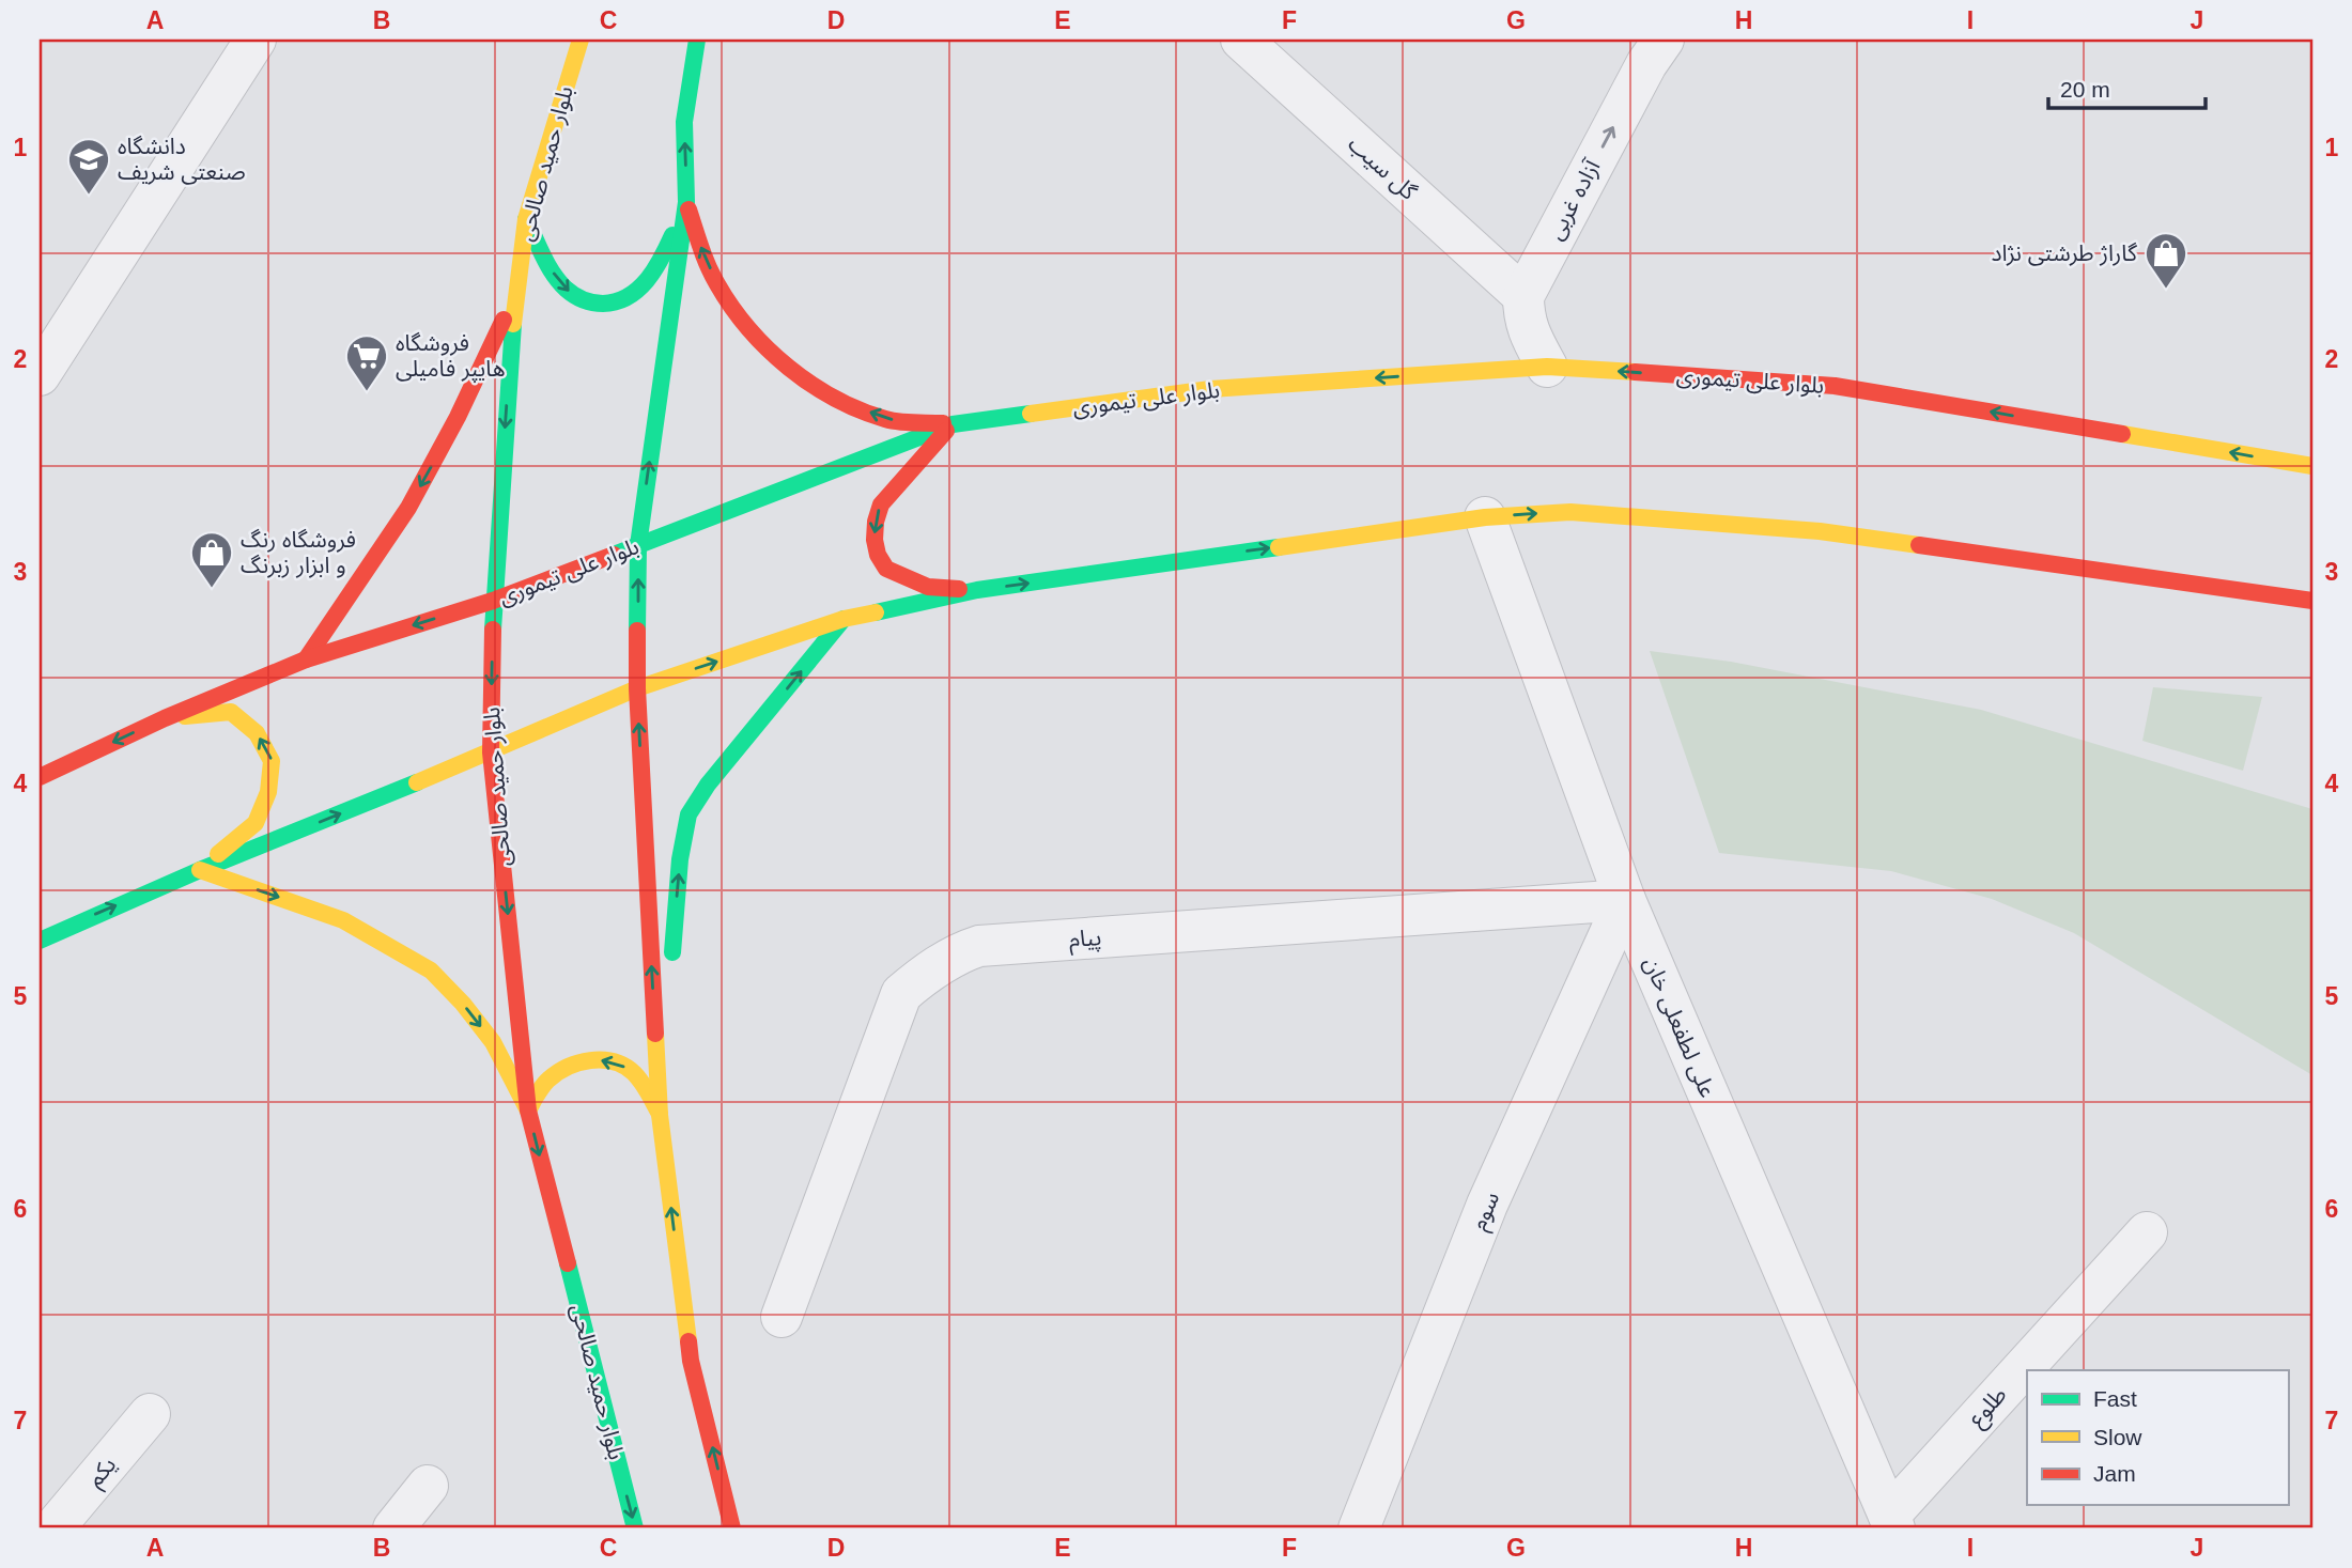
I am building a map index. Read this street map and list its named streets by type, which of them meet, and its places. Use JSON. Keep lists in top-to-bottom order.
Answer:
{
  "streets": {
    "main road": ["بلوار حمید صالحی", "بلوار علی تیموری"],
    "street": [
      "گل سیب",
      "آزاده غربی",
      "پیام",
      "علی لطفعلی خان",
      "سوم",
      "طلوع",
      "یکم"
    ]
  },
  "crossings": [
    ["بلوار حمید صالحی", "بلوار علی تیموری"],
    ["گل سیب", "آزاده غربی"],
    ["پیام", "علی لطفعلی خان"],
    ["پیام", "سوم"],
    ["علی لطفعلی خان", "سوم"],
    ["علی لطفعلی خان", "طلوع"]
  ],
  "one_way": ["آزاده غربی"],
  "places": {
    "school or university": ["دانشگاه صنعتی شریف"],
    "shop": ["گاراژ طرشتی نژاد", "فروشگاه رنگ و ابزار زبرنگ"],
    "supermarket": ["فروشگاه هایپر فامیلی"]
  },
  "legend": ["Fast", "Slow", "Jam"],
  "scale_bar": "20 m",
  "grid": {
    "columns": [
      "A",
      "B",
      "C",
      "D",
      "E",
      "F",
      "G",
      "H",
      "I",
      "J"
    ],
    "rows": [
      "1",
      "2",
      "3",
      "4",
      "5",
      "6",
      "7"
    ]
  }
}
